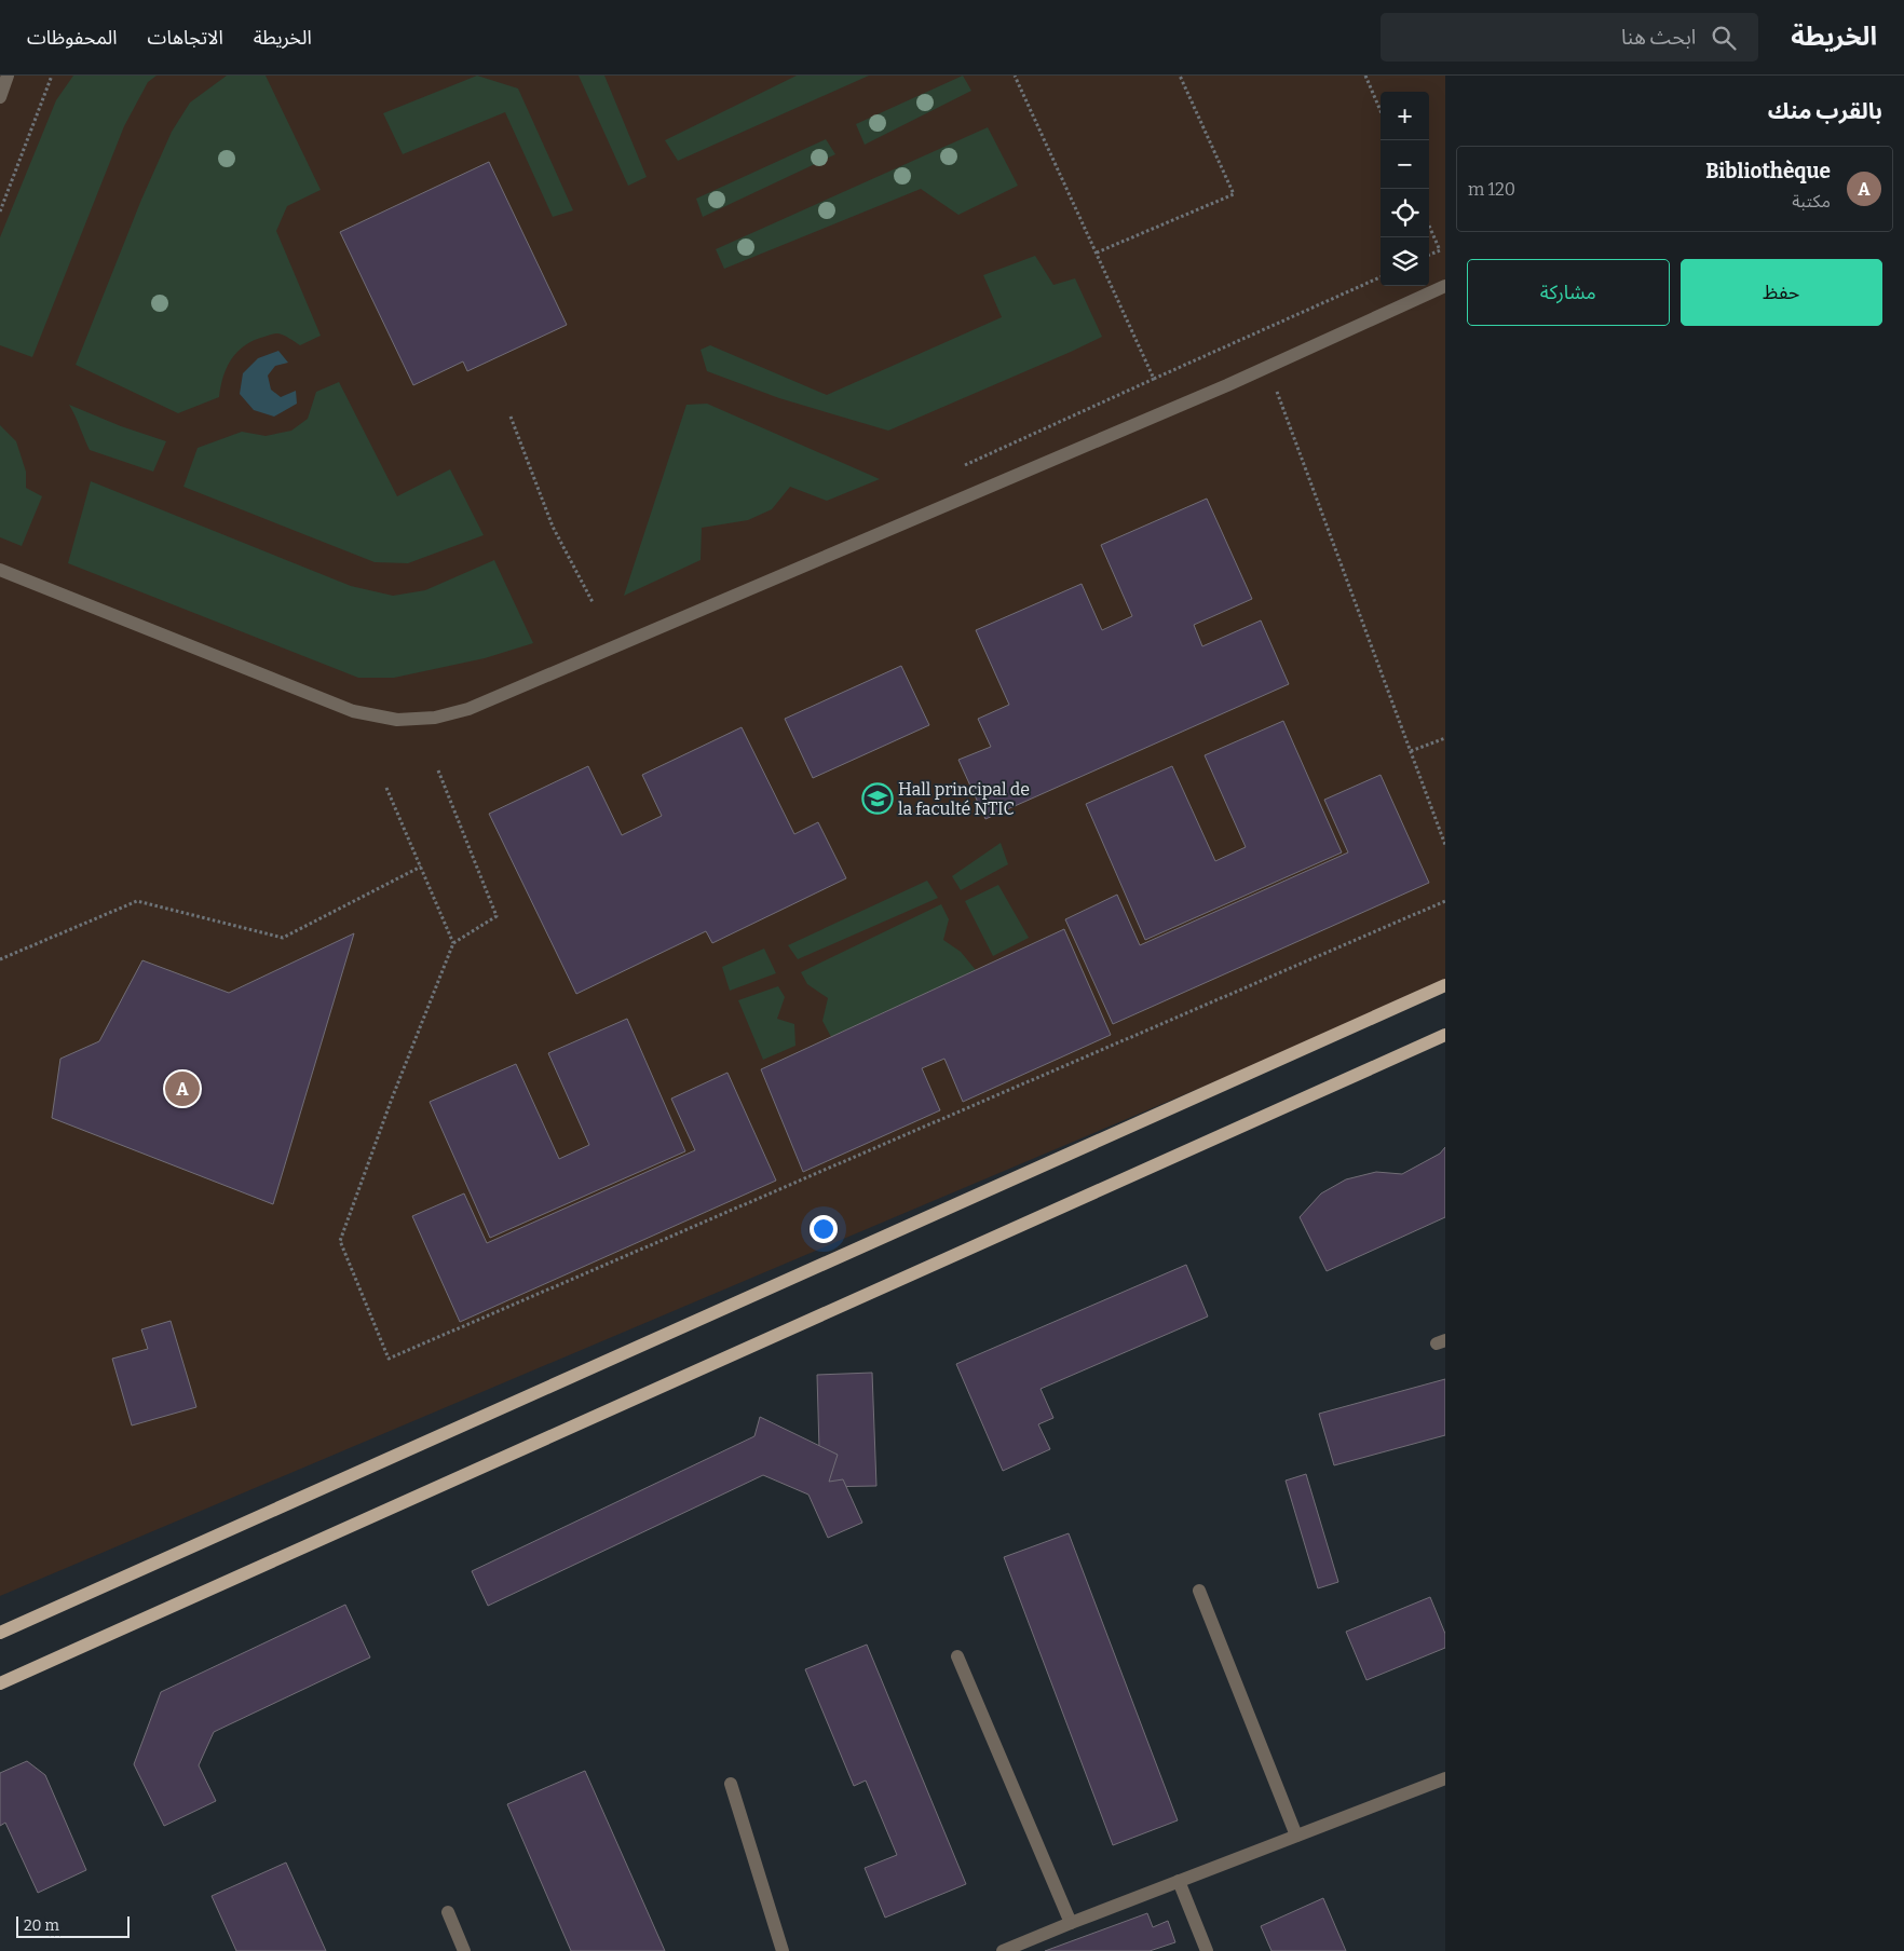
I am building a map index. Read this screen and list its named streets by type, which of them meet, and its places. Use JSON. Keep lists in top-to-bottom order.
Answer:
{
  "places": {
    "school or university": ["Hall principal de la faculté NTIC"]
  },
  "scale_bar": "20 m",
  "page": {
    "header": "الخريطة",
    "search": "ابحث هنا",
    "nav": ["الخريطة", "الاتجاهات", "المحفوظات"],
    "heading": "بالقرب منك",
    "map_buttons": ["+", "−"],
    "list": [
      {
        "mark": "A",
        "name": "Bibliothèque",
        "note": "مكتبة",
        "value": "120 m"
      }
    ],
    "buttons": ["حفظ", "مشاركة"],
    "pins": "A",
    "scale": "20 m"
  }
}
